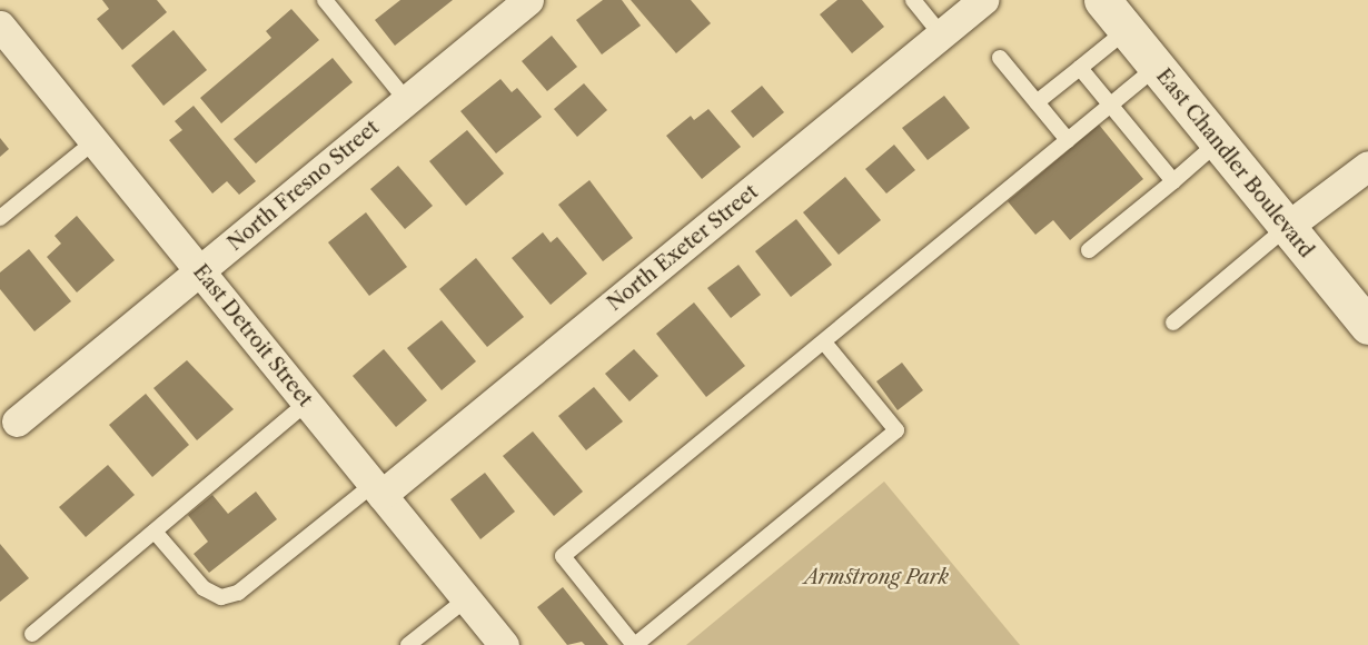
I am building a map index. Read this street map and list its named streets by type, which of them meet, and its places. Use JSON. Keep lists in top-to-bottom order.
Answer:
{
  "streets": {
    "main road": ["East Chandler Boulevard"],
    "street": ["North Fresno Street", "North Exeter Street", "East Detroit Street"]
  },
  "crossings": [
    ["North Fresno Street", "East Detroit Street"],
    ["North Exeter Street", "East Detroit Street"]
  ],
  "parks": ["Armstrong Park"]
}
